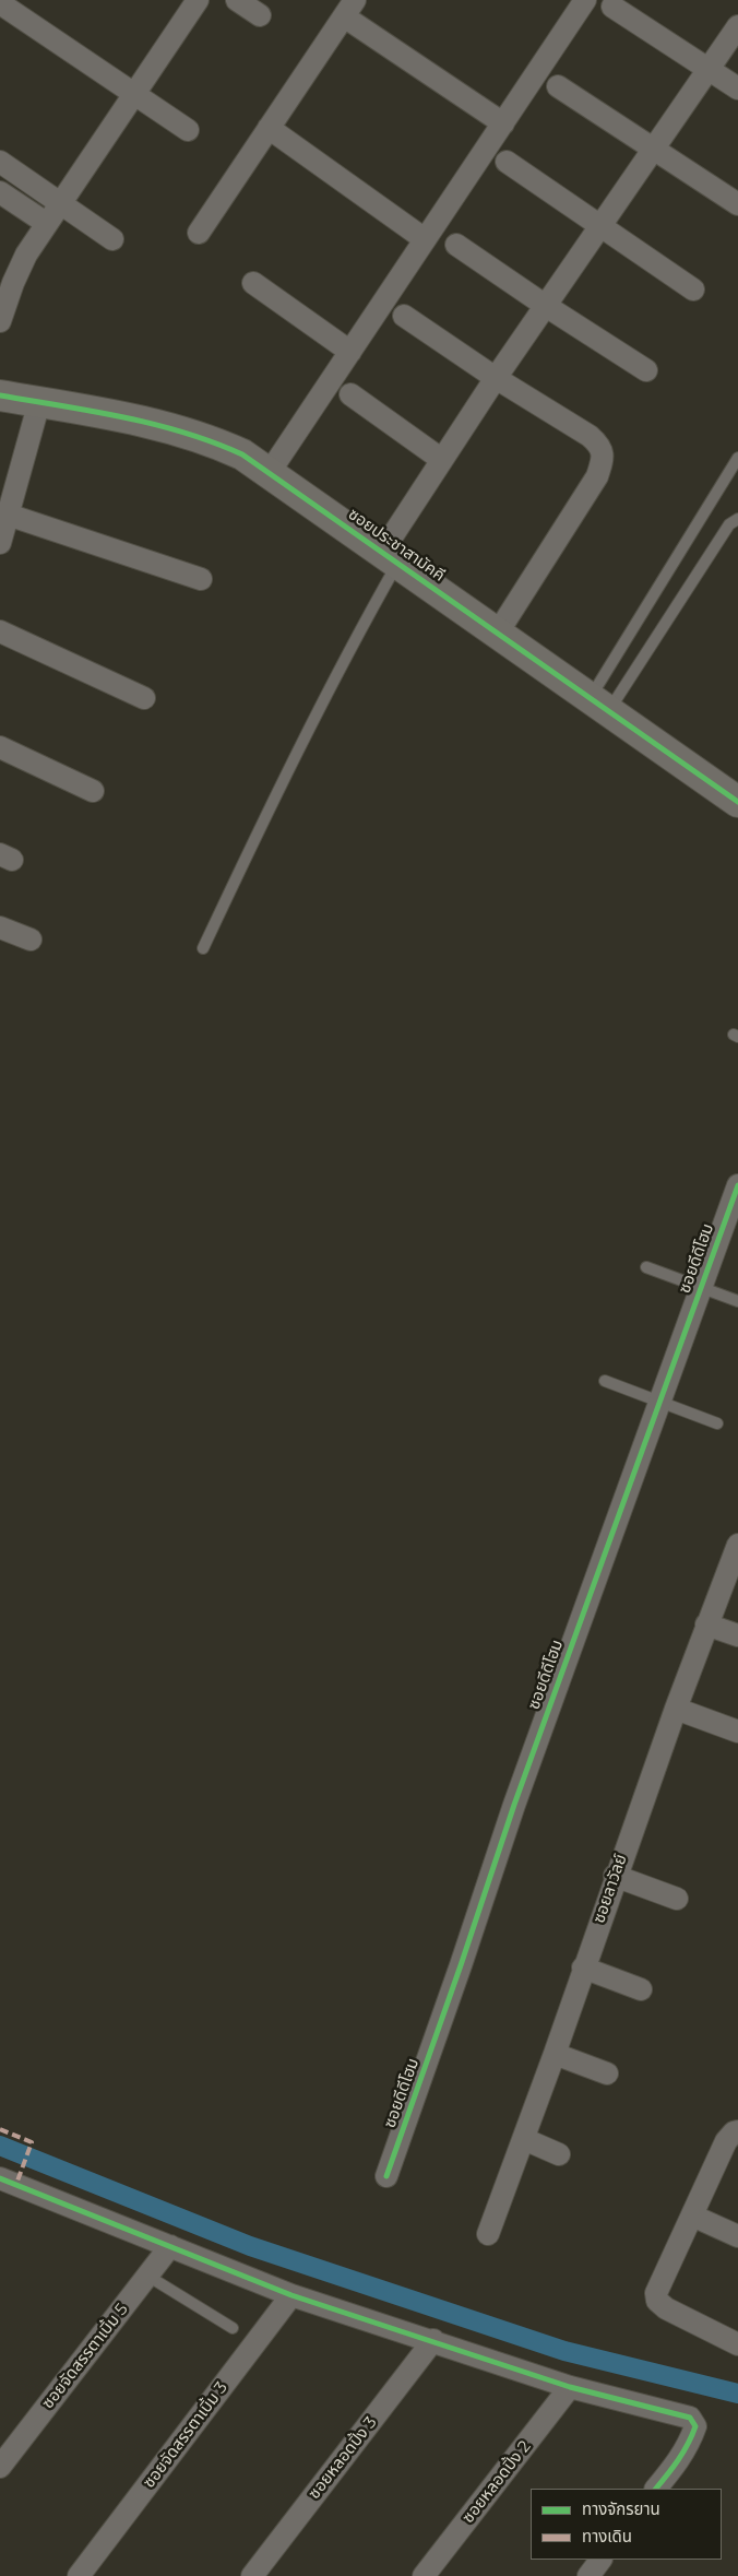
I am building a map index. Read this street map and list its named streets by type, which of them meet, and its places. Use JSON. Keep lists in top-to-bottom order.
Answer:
{
  "streets": {
    "street": [
      "ซอยประชาสามัคคี",
      "ซอยดีดีโฮม",
      "ซอยลาวัลย์",
      "ซอยจัดสรรตาเบิ้ม 5",
      "ซอยจัดสรรตาเบิ้ม 3",
      "ซอยหลอดปิ้ง 3",
      "ซอยหลอดปิ้ง 2"
    ]
  },
  "legend": ["ทางจักรยาน", "ทางเดิน"]
}
